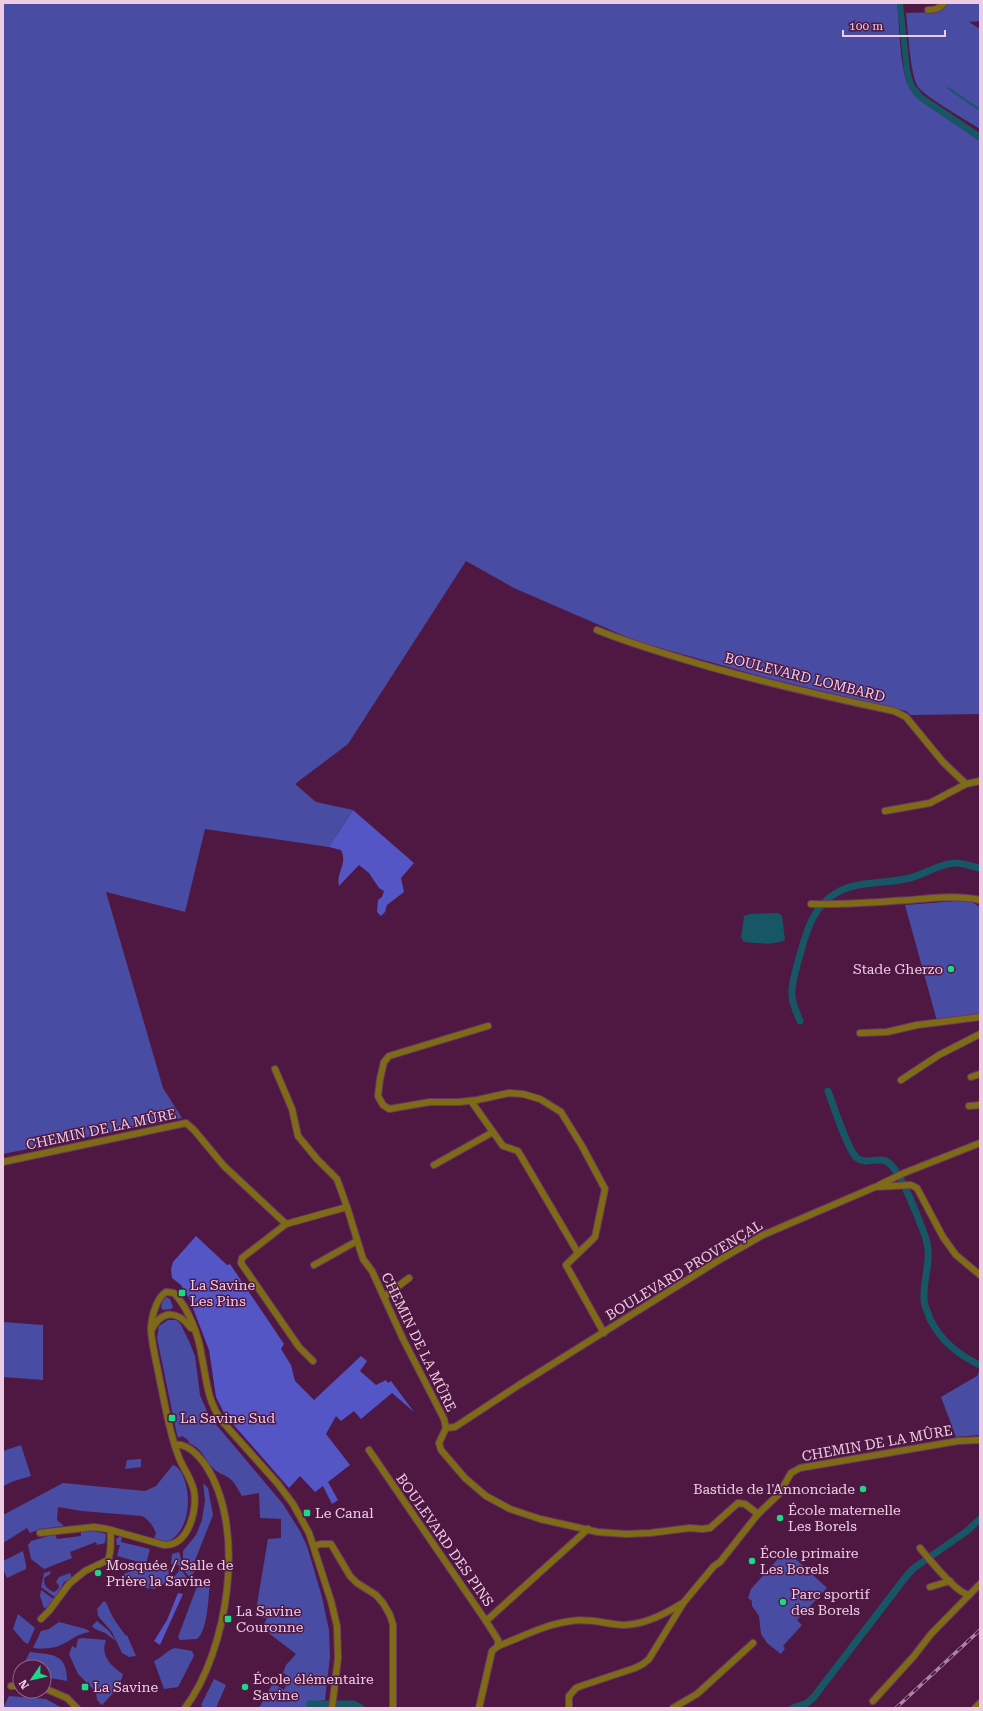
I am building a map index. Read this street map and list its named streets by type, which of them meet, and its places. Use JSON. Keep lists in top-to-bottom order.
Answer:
{
  "streets": {
    "street": [
      "BOULEVARD LOMBARD",
      "CHEMIN DE LA MÛRE",
      "BOULEVARD PROVENÇAL",
      "BOULEVARD DES PINS"
    ]
  },
  "crossings": [
    ["CHEMIN DE LA MÛRE", "BOULEVARD PROVENÇAL"]
  ],
  "places": {
    "other": [
      "Stade Gherzo",
      "Bastide de l'Annonciade",
      "École maternelle Les Borels",
      "École primaire Les Borels",
      "Mosquée / Salle de Prière la Savine",
      "Parc sportif des Borels",
      "École élémentaire Savine"
    ],
    "transit": [
      "La Savine Les Pins",
      "La Savine Sud",
      "Le Canal",
      "La Savine Couronne",
      "La Savine"
    ]
  },
  "scale_bar": "100 m",
  "north": "bottom left"
}
